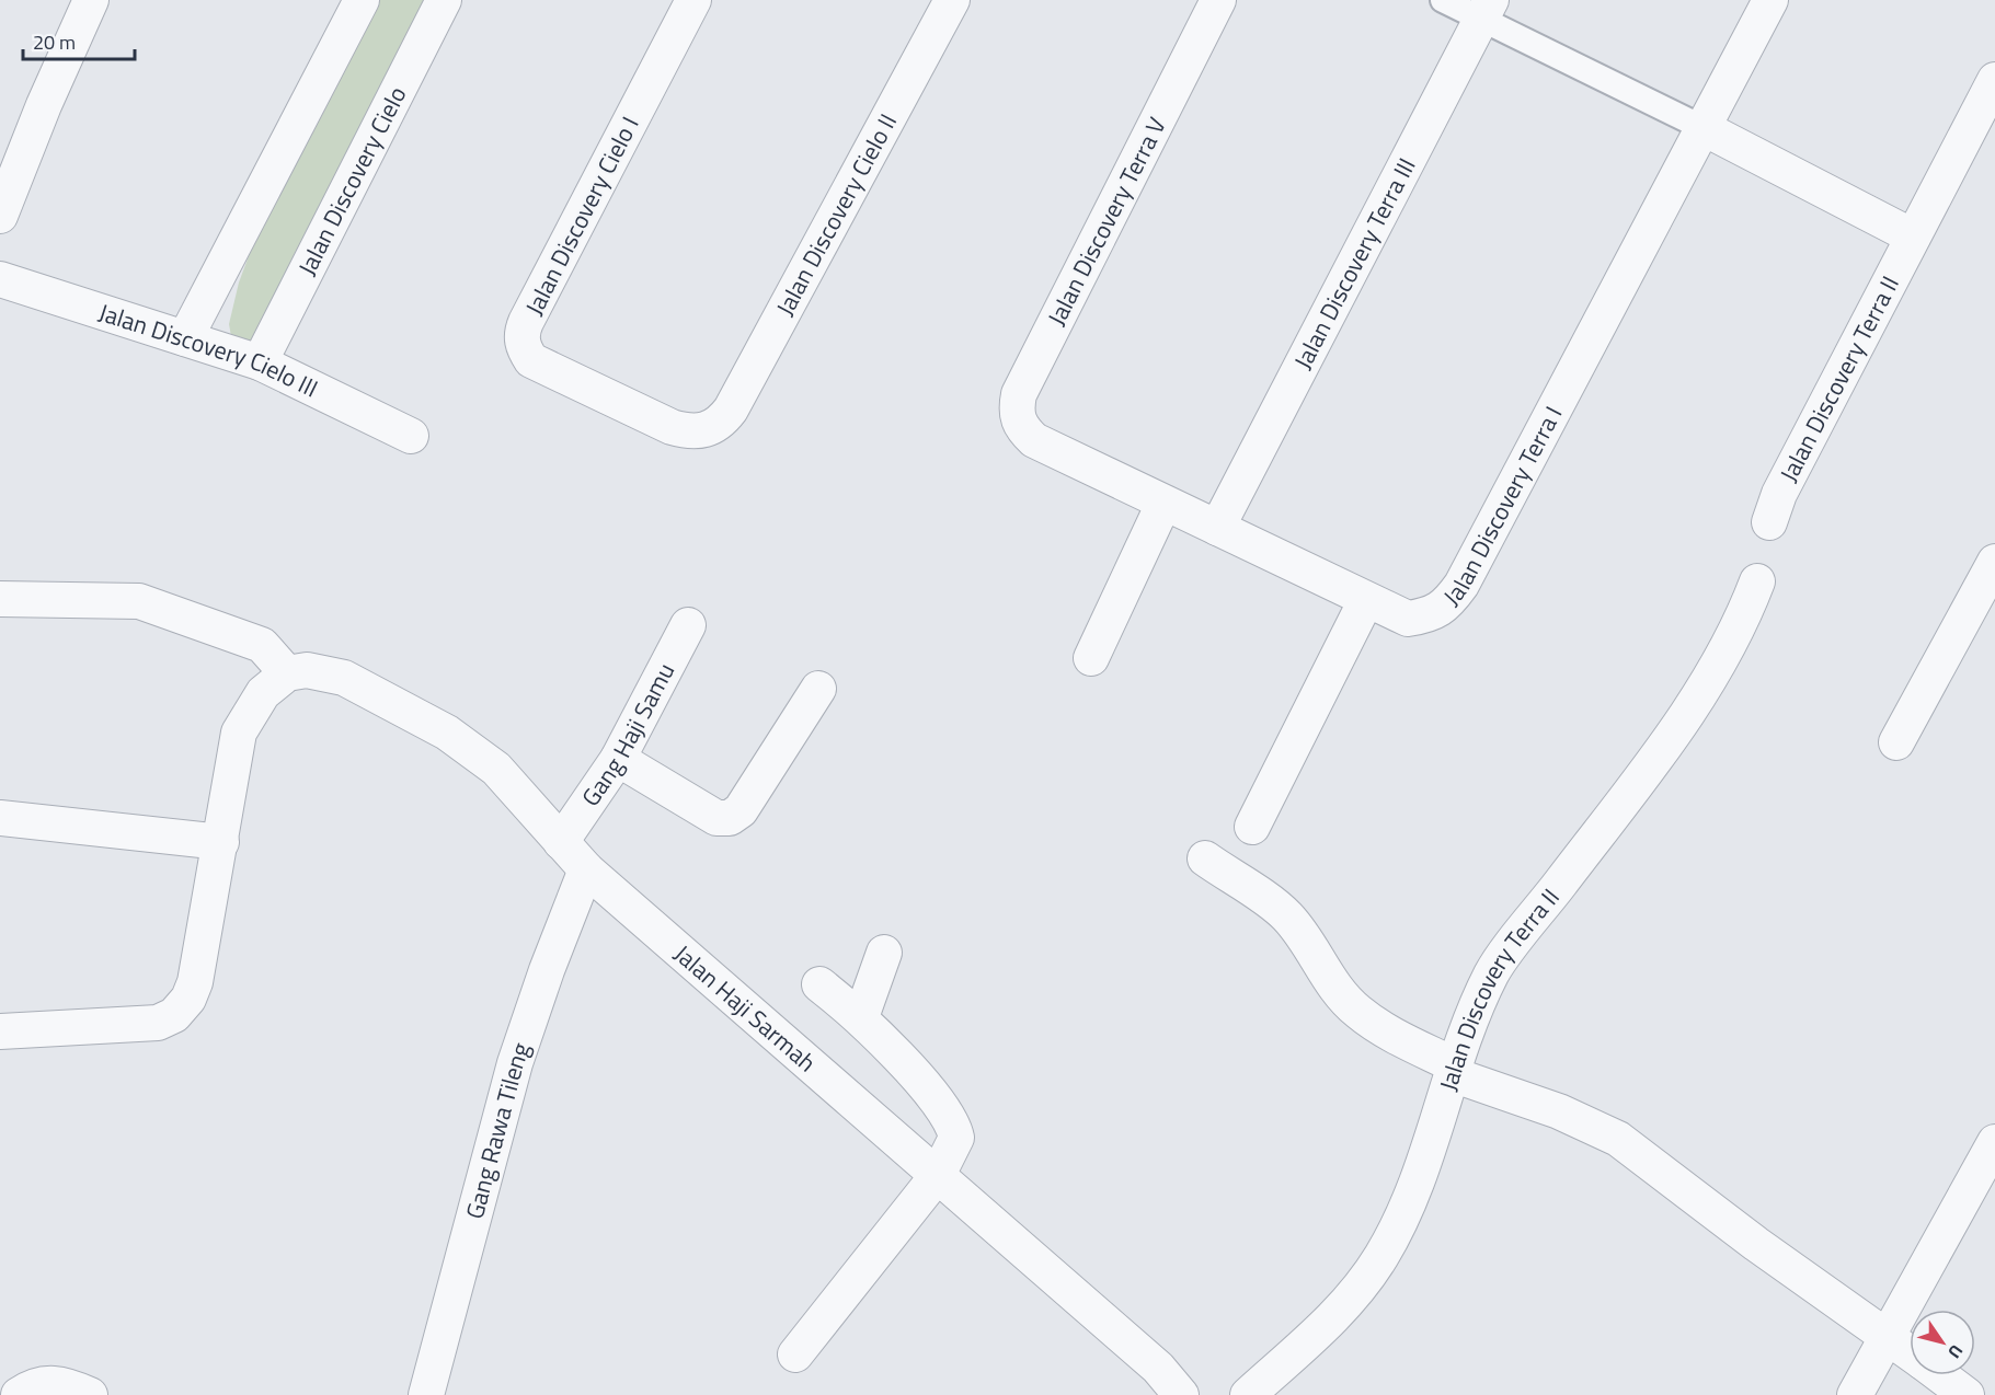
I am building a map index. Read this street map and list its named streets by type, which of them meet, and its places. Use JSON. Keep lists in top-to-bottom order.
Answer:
{
  "streets": {
    "street": [
      "Jalan Discovery Cielo",
      "Jalan Discovery Cielo II",
      "Jalan Discovery Cielo I",
      "Jalan Discovery Terra V",
      "Jalan Discovery Terra III",
      "Jalan Discovery Cielo III",
      "Jalan Discovery Terra II",
      "Jalan Discovery Terra I",
      "Gang Haji Samu",
      "Jalan Haji Sarmah",
      "Gang Rawa Tileng"
    ]
  },
  "crossings": [
    ["Jalan Discovery Cielo", "Jalan Discovery Cielo III"],
    ["Jalan Discovery Cielo II", "Jalan Discovery Cielo I"],
    ["Jalan Discovery Terra V", "Jalan Discovery Terra I"],
    ["Jalan Discovery Terra III", "Jalan Discovery Terra I"],
    ["Gang Haji Samu", "Jalan Haji Sarmah"],
    ["Jalan Haji Sarmah", "Gang Rawa Tileng"]
  ],
  "scale_bar": "20 m",
  "north": "bottom right"
}
